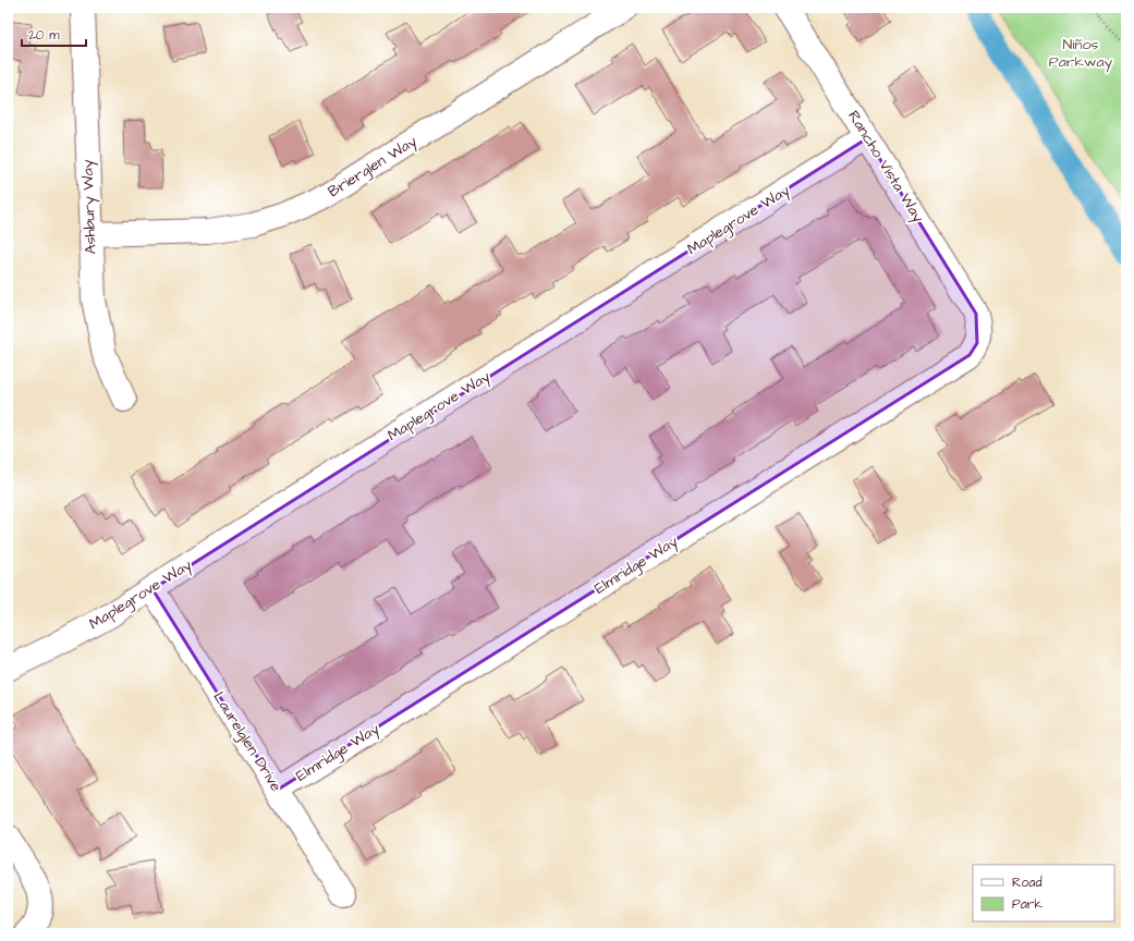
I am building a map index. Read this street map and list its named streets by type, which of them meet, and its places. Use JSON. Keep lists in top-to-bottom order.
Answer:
{
  "streets": {
    "street": [
      "Brierglen Way",
      "Rancho Vista Way",
      "Ashbury Way",
      "Maplegrove Way",
      "Elmridge Way",
      "Laurelglen Drive"
    ]
  },
  "crossings": [
    ["Brierglen Way", "Ashbury Way"],
    ["Rancho Vista Way", "Maplegrove Way"],
    ["Rancho Vista Way", "Elmridge Way"],
    ["Maplegrove Way", "Laurelglen Drive"],
    ["Elmridge Way", "Laurelglen Drive"]
  ],
  "parks": ["Niños Parkway"],
  "legend": ["Road", "Park"],
  "scale_bar": "20 m"
}
